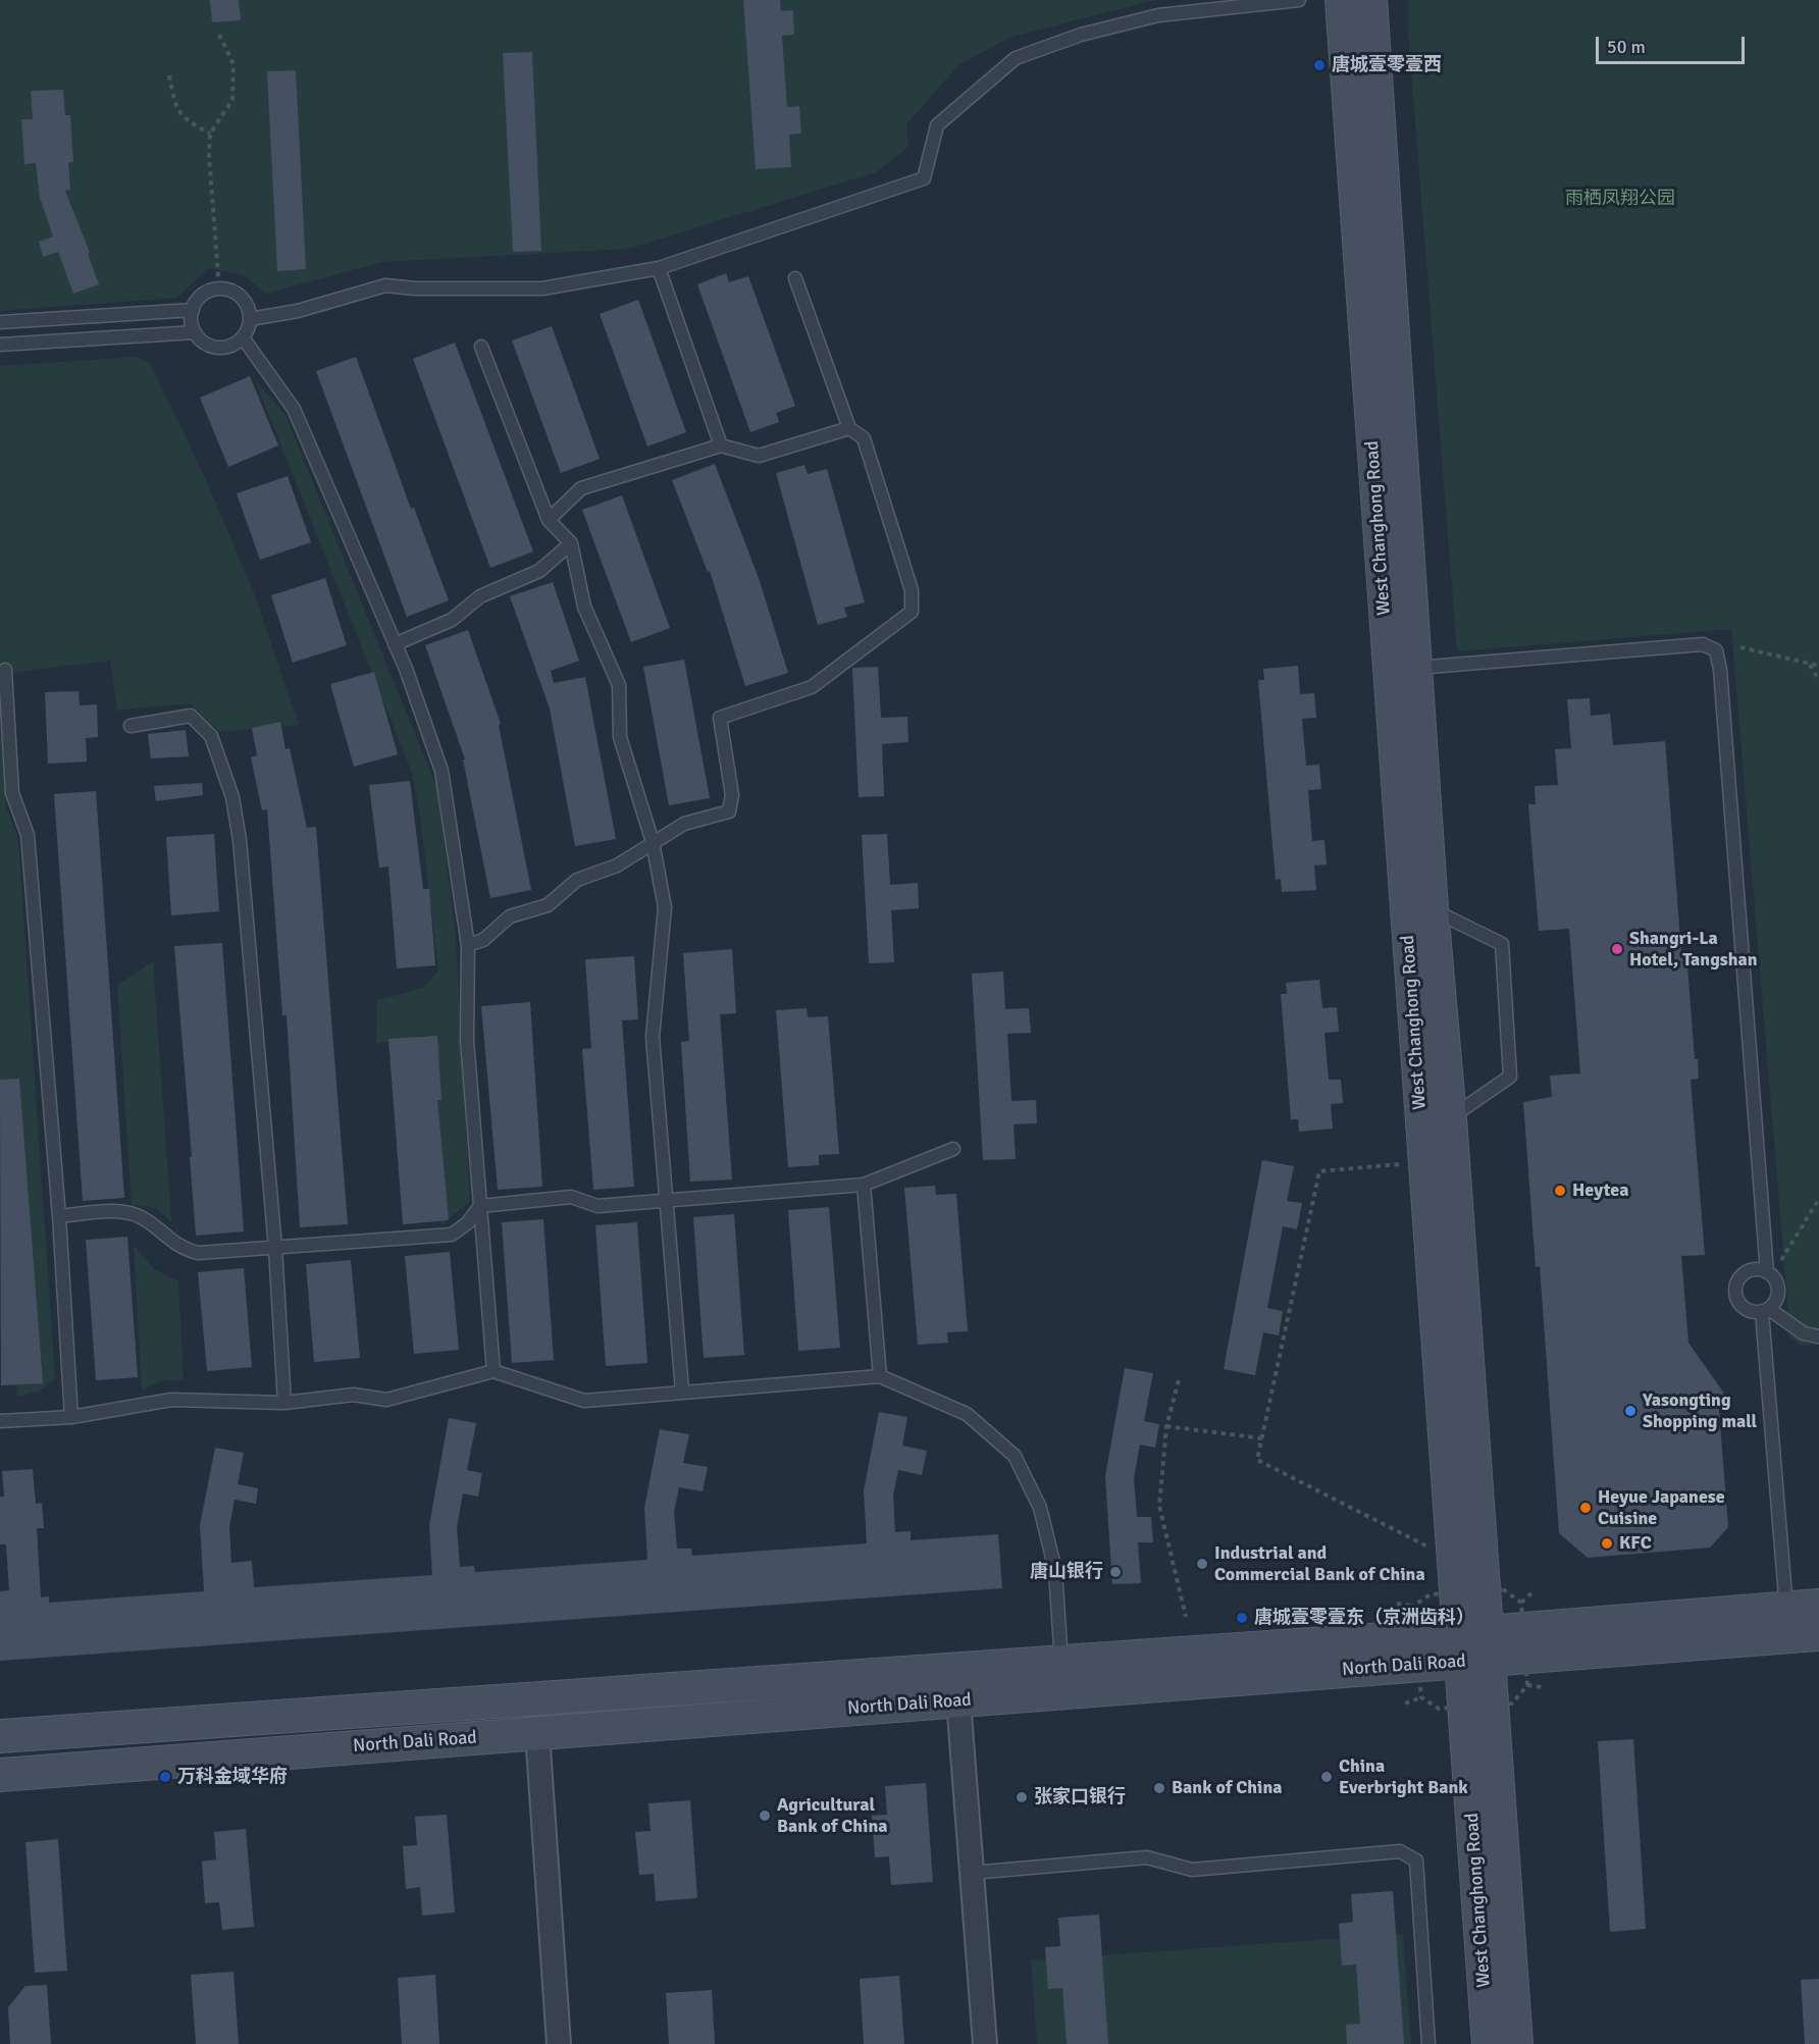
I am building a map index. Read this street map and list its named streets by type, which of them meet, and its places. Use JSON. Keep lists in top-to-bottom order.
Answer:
{
  "streets": {
    "main road": ["West Changhong Road", "North Dali Road"]
  },
  "crossings": [
    ["West Changhong Road", "North Dali Road"]
  ],
  "parks": ["雨栖凤翔公园"],
  "places": [
    "唐城壹零壹西",
    "Shangri-La Hotel, Tangshan",
    "Heytea",
    "Yasongting Shopping mall",
    "Heyue Japanese Cuisine",
    "KFC",
    "Industrial and Commercial Bank of China",
    "唐山银行",
    "唐城壹零壹东（京洲齿科）",
    "万科金域华府",
    "China Everbright Bank",
    "Bank of China",
    "张家口银行",
    "Agricultural Bank of China"
  ],
  "scale_bar": "50 m"
}
